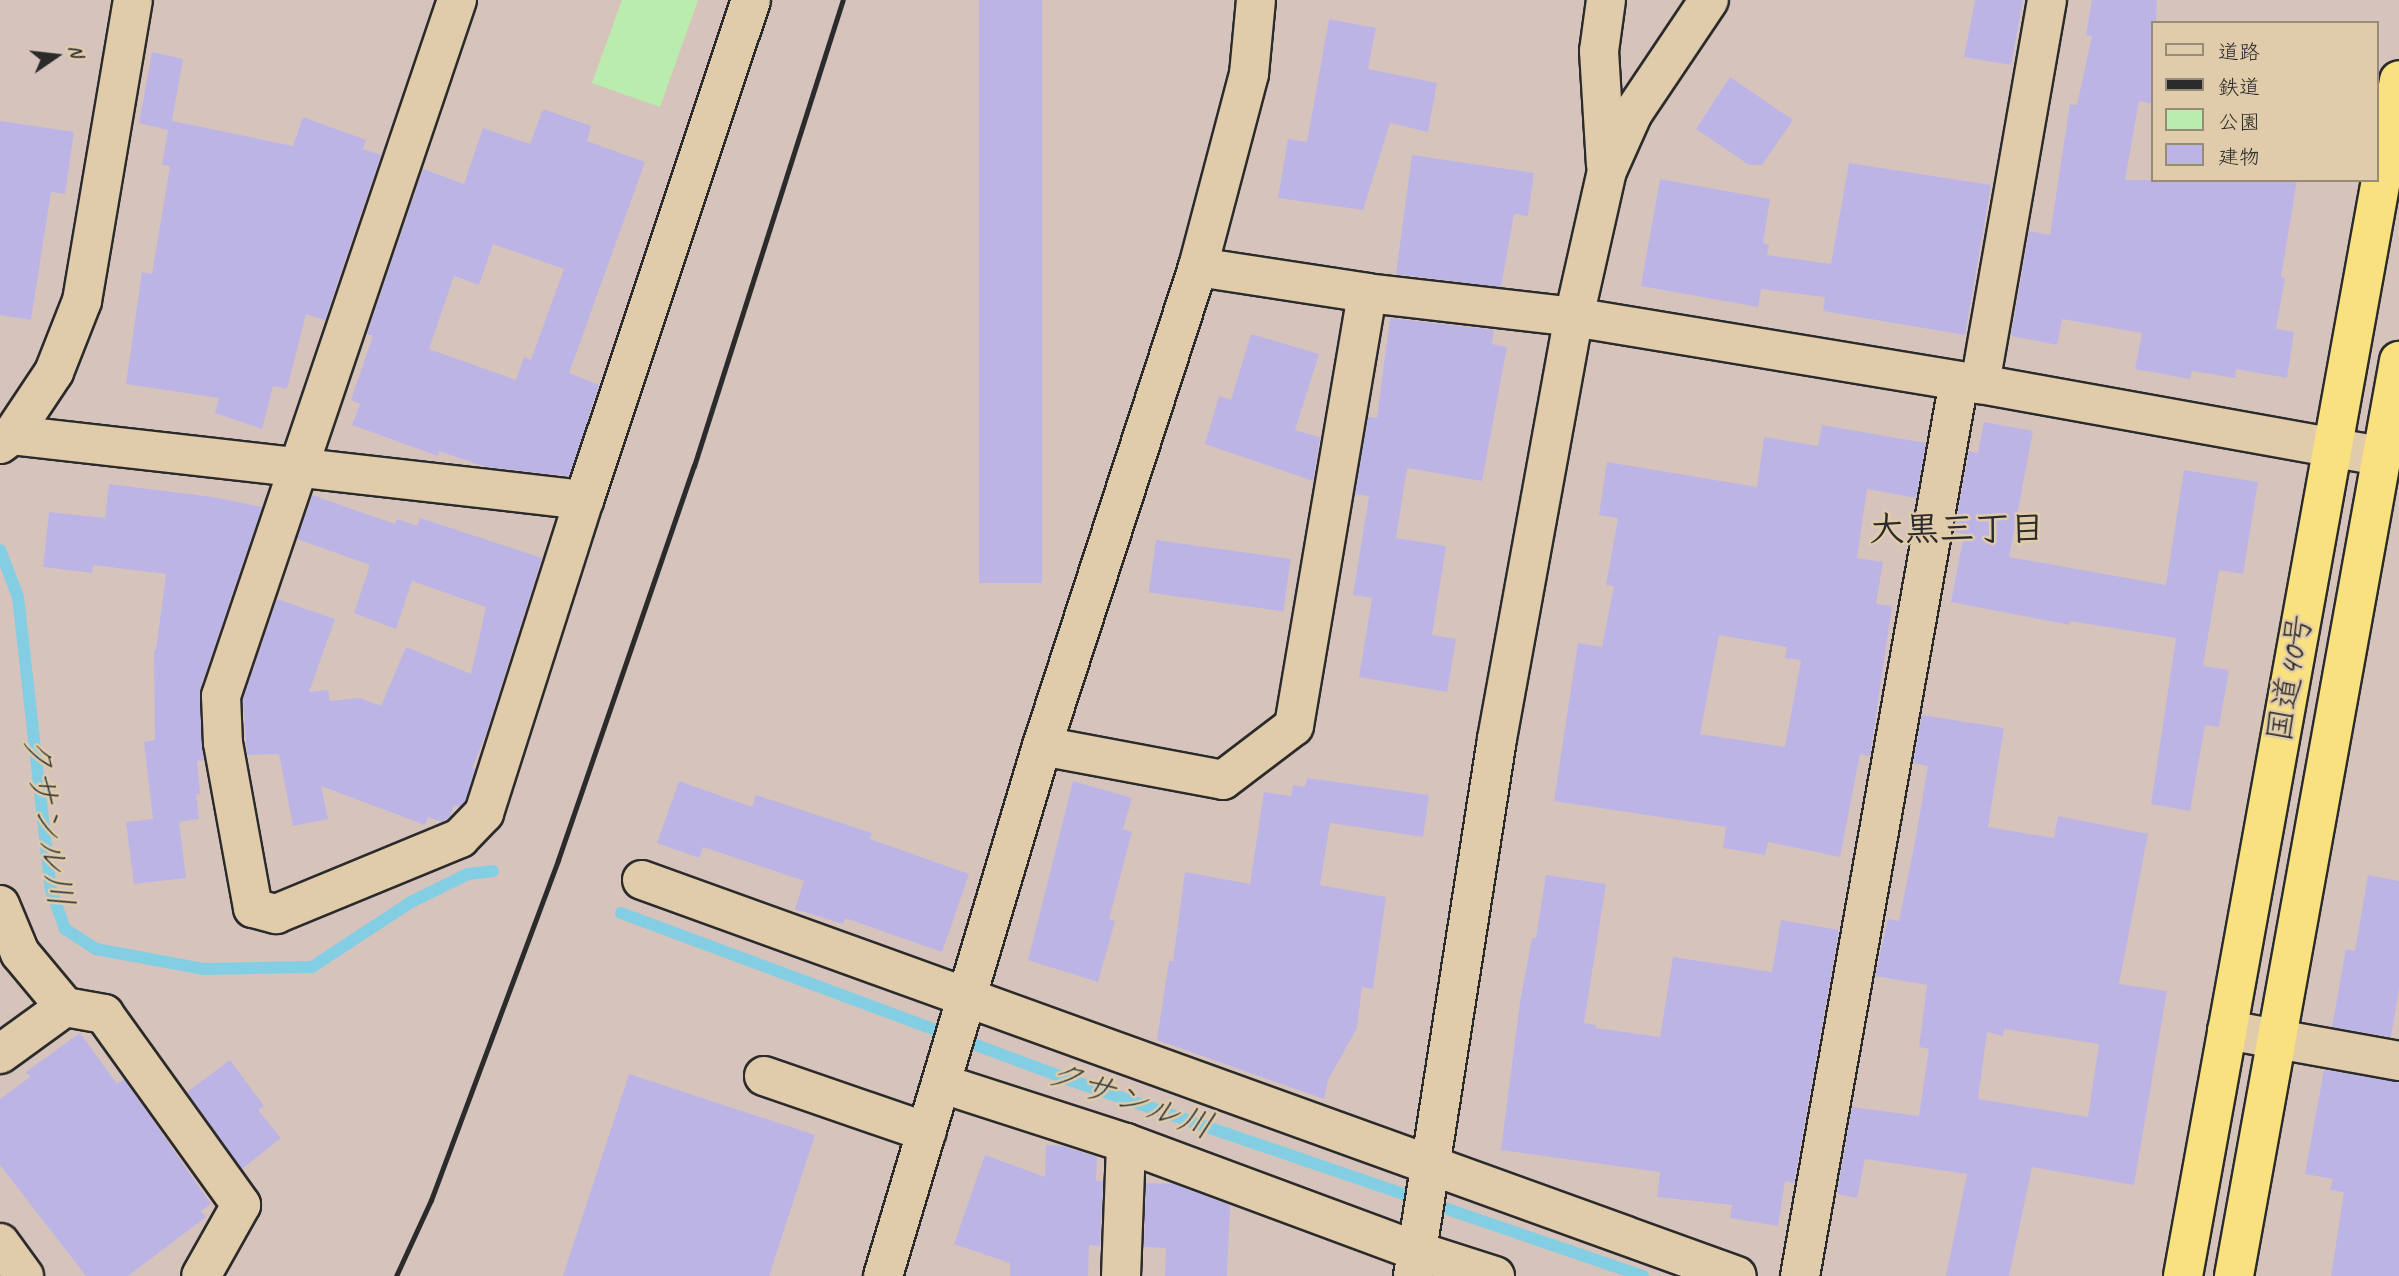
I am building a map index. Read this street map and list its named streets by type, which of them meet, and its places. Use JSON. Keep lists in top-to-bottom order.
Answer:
{
  "streets": {
    "highway": ["国道40号"]
  },
  "districts": ["大黒三丁目"],
  "water": ["クサンル川"],
  "legend": [
    "道路",
    "鉄道",
    "公園",
    "建物"
  ],
  "north": "right"
}
